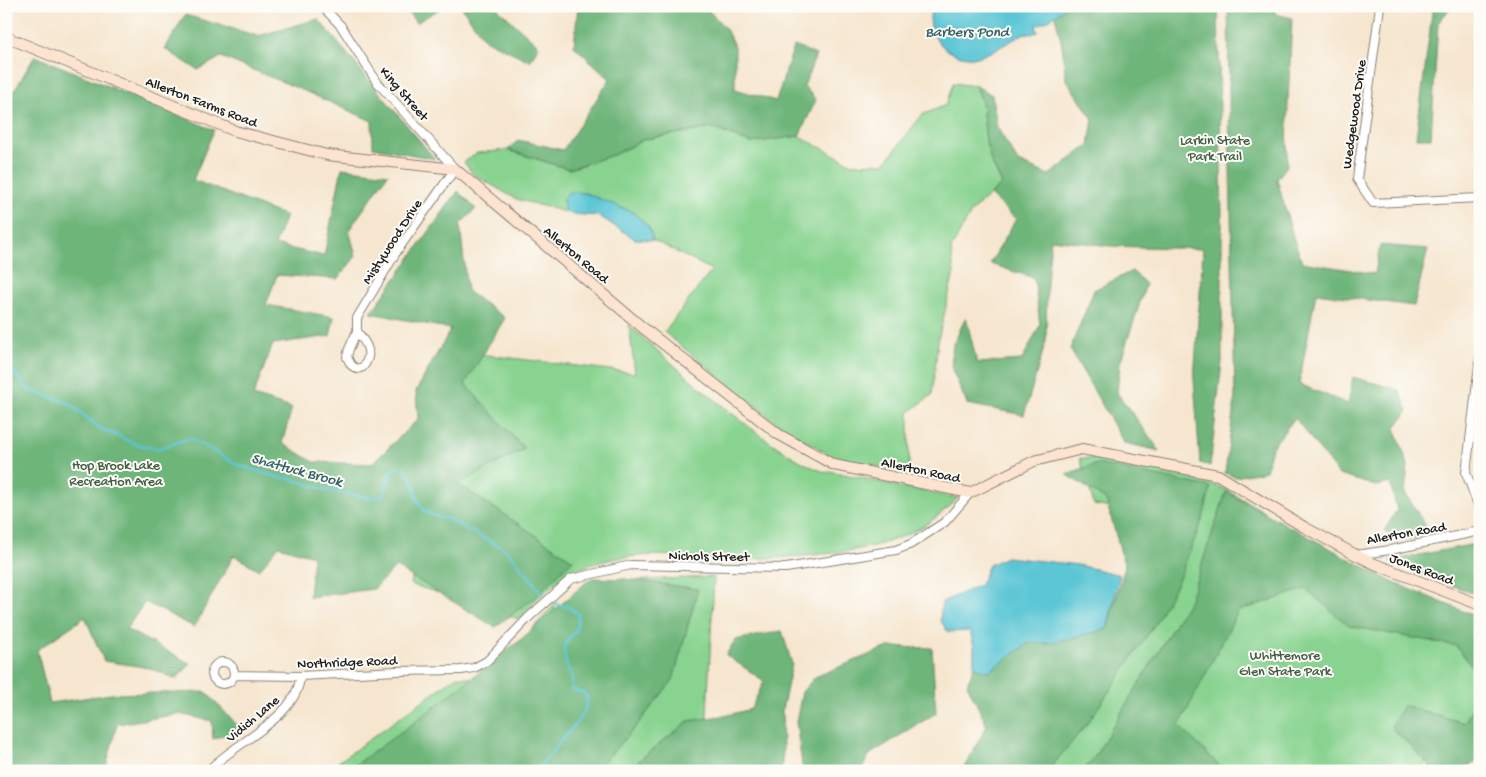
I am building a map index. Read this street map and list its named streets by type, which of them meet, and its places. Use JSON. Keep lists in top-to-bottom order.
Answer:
{
  "streets": {
    "street": [
      "King Street",
      "Allerton Farms Road",
      "Wedgewood Drive",
      "Mistywood Drive",
      "Allerton Road",
      "Nichols Street",
      "Jones Road",
      "Northridge Road",
      "Vidich Lane"
    ]
  },
  "crossings": [
    ["King Street", "Allerton Farms Road"],
    ["King Street", "Mistywood Drive"],
    ["King Street", "Allerton Road"],
    ["Allerton Farms Road", "Mistywood Drive"],
    ["Allerton Farms Road", "Allerton Road"],
    ["Mistywood Drive", "Allerton Road"],
    ["Allerton Road", "Nichols Street"],
    ["Allerton Road", "Jones Road"],
    ["Nichols Street", "Northridge Road"],
    ["Northridge Road", "Vidich Lane"]
  ],
  "water": ["Barbers Pond", "Shattuck Brook"],
  "parks": ["Larkin State Park Trail", "Hop Brook Lake Recreation Area", "Whittemore Glen State Park"]
}
